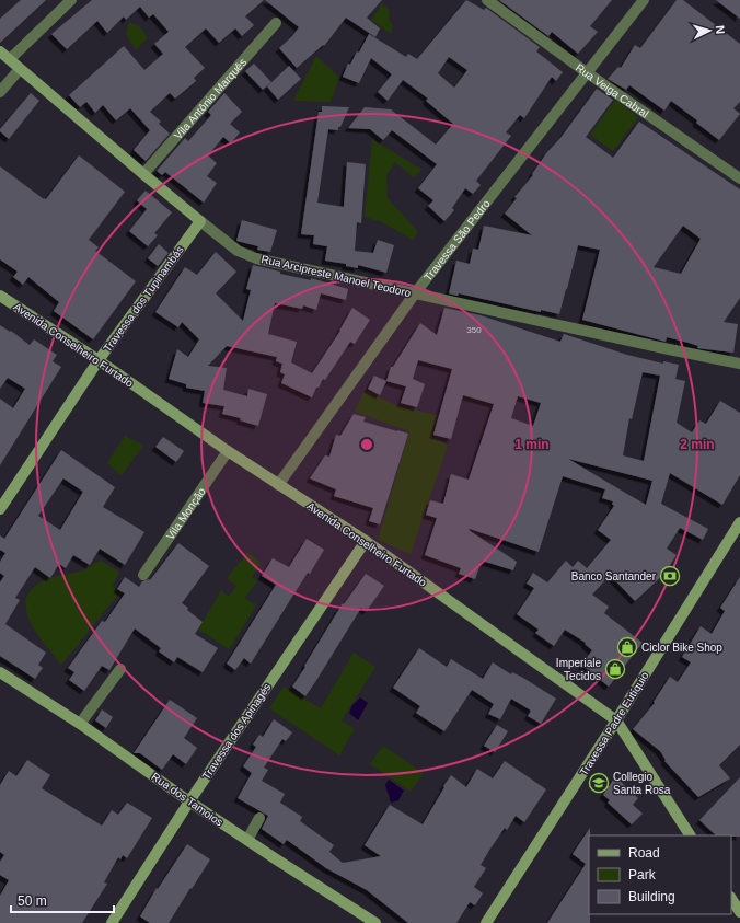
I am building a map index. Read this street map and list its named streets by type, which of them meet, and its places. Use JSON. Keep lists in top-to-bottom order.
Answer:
{
  "streets": {
    "street": [
      "Rua Veiga Cabral",
      "Vila Antônio Marquês",
      "Travessa São Pedro",
      "Rua Arcipreste Manoel Teodoro",
      "Travessa dos Tupinambás",
      "Avenida Conselheiro Furtado",
      "Vila Monção",
      "Travessa Padre Eutíquio",
      "Travessa dos Apinagés",
      "Rua dos Tamoios"
    ]
  },
  "crossings": [
    ["Rua Veiga Cabral", "Travessa São Pedro"],
    ["Vila Antônio Marquês", "Rua Arcipreste Manoel Teodoro"],
    ["Travessa São Pedro", "Rua Arcipreste Manoel Teodoro"],
    ["Travessa São Pedro", "Avenida Conselheiro Furtado"],
    ["Rua Arcipreste Manoel Teodoro", "Travessa dos Tupinambás"],
    ["Travessa dos Tupinambás", "Avenida Conselheiro Furtado"],
    ["Avenida Conselheiro Furtado", "Vila Monção"],
    ["Avenida Conselheiro Furtado", "Travessa Padre Eutíquio"],
    ["Avenida Conselheiro Furtado", "Travessa dos Apinagés"],
    ["Travessa dos Apinagés", "Rua dos Tamoios"]
  ],
  "places": {
    "bank": ["Banco Santander"],
    "shop": ["Ciclor Bike Shop", "Imperiale Tecidos"],
    "school or university": ["Collegio Santa Rosa"]
  },
  "house_numbers": ["350"],
  "legend": ["Road", "Park", "Building"],
  "scale_bar": "50 m",
  "north": "right",
  "rings": ["1 min", "2 min"]
}
